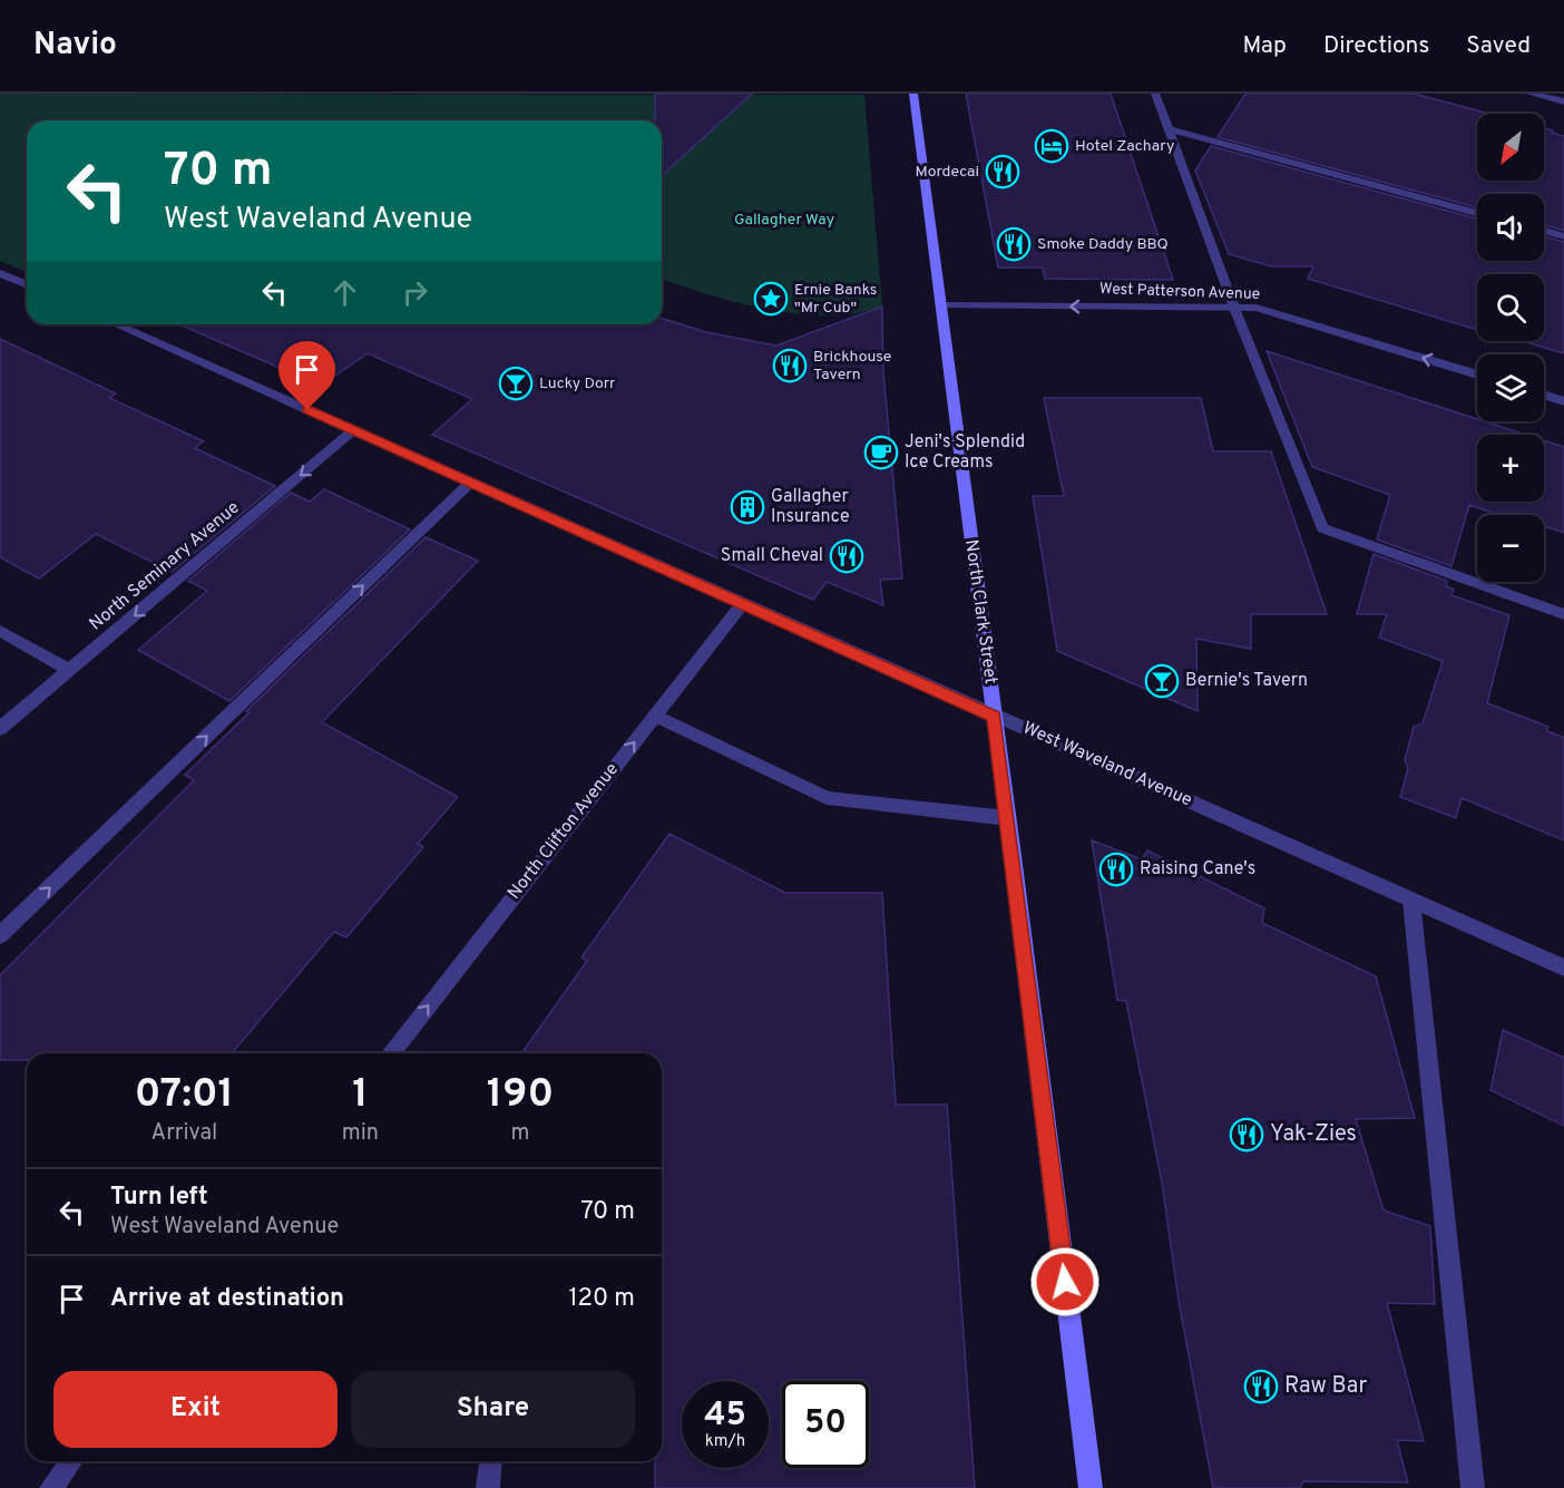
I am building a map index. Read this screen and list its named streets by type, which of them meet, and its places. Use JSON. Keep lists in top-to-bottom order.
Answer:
{
  "streets": {
    "main road": ["North Clark Street"],
    "street": [
      "West Patterson Avenue",
      "North Seminary Avenue",
      "West Waveland Avenue",
      "North Clifton Avenue"
    ]
  },
  "crossings": [
    ["West Patterson Avenue", "North Clark Street"],
    ["North Seminary Avenue", "West Waveland Avenue"],
    ["North Clark Street", "West Waveland Avenue"],
    ["West Waveland Avenue", "North Clifton Avenue"]
  ],
  "one_way": ["West Patterson Avenue", "North Clifton Avenue"],
  "parks": ["Gallagher Way"],
  "places": {
    "hotel": ["Hotel Zachary"],
    "restaurant": [
      "Mordecai",
      "Smoke Daddy BBQ",
      "Brickhouse Tavern",
      "Small Cheval",
      "Raising Cane's",
      "Yak-Zies",
      "Raw Bar"
    ],
    "place": ["Ernie Banks \"Mr Cub\""],
    "bar": ["Lucky Dorr", "Bernie's Tavern"],
    "cafe": ["Jeni's Splendid Ice Creams"],
    "building": ["Gallagher Insurance"]
  },
  "north": "bottom left",
  "page": {
    "header": "Navio",
    "nav": ["Map", "Directions", "Saved"],
    "map_buttons": ["+", "−"],
    "turn": ["70 m", "West Waveland Avenue"],
    "eta": [
      "07:01",
      "Arrival",
      "1",
      "min",
      "190",
      "m"
    ],
    "list": [
      {
        "name": "Turn left",
        "note": "West Waveland Avenue",
        "value": "70 m"
      },
      {
        "name": "Arrive at destination",
        "value": "120 m"
      }
    ],
    "buttons": ["Exit", "Share"],
    "speed": "45 km/h",
    "limit": "50"
  }
}
